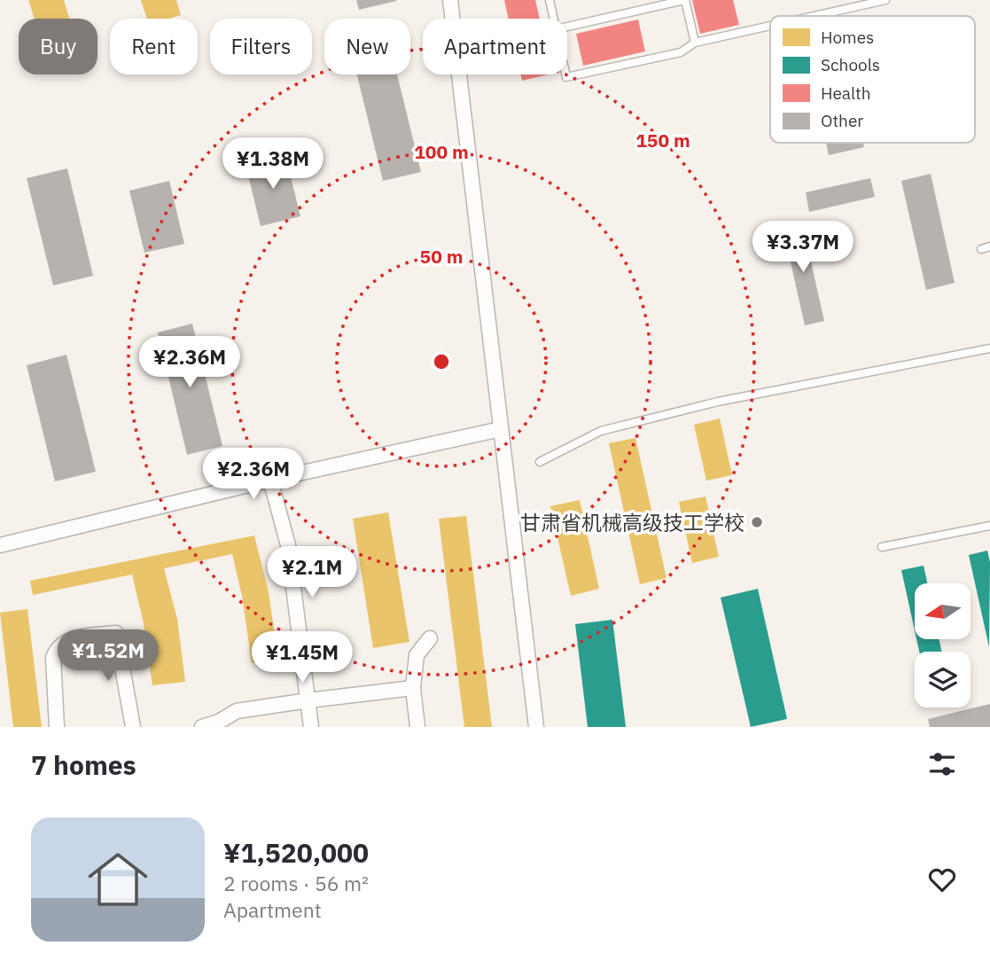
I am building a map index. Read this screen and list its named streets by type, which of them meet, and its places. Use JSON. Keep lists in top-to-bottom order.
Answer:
{
  "places": ["甘肃省机械高级技工学校"],
  "legend": [
    "Homes",
    "Schools",
    "Health",
    "Other"
  ],
  "north": "left",
  "page": {
    "chip": [
      "Buy",
      "Rent",
      "Filters",
      "New",
      "Apartment"
    ],
    "price": [
      "¥1.38M",
      "¥3.37M",
      "¥2.36M",
      "¥2.36M",
      "¥2.1M",
      "¥1.52M",
      "¥1.45M"
    ],
    "heading": "7 homes",
    "list": [
      {
        "name": "¥1,520,000",
        "note": "2 rooms · 56 m² · Apartment"
      }
    ]
  },
  "rings": ["150 m", "100 m", "50 m"]
}
